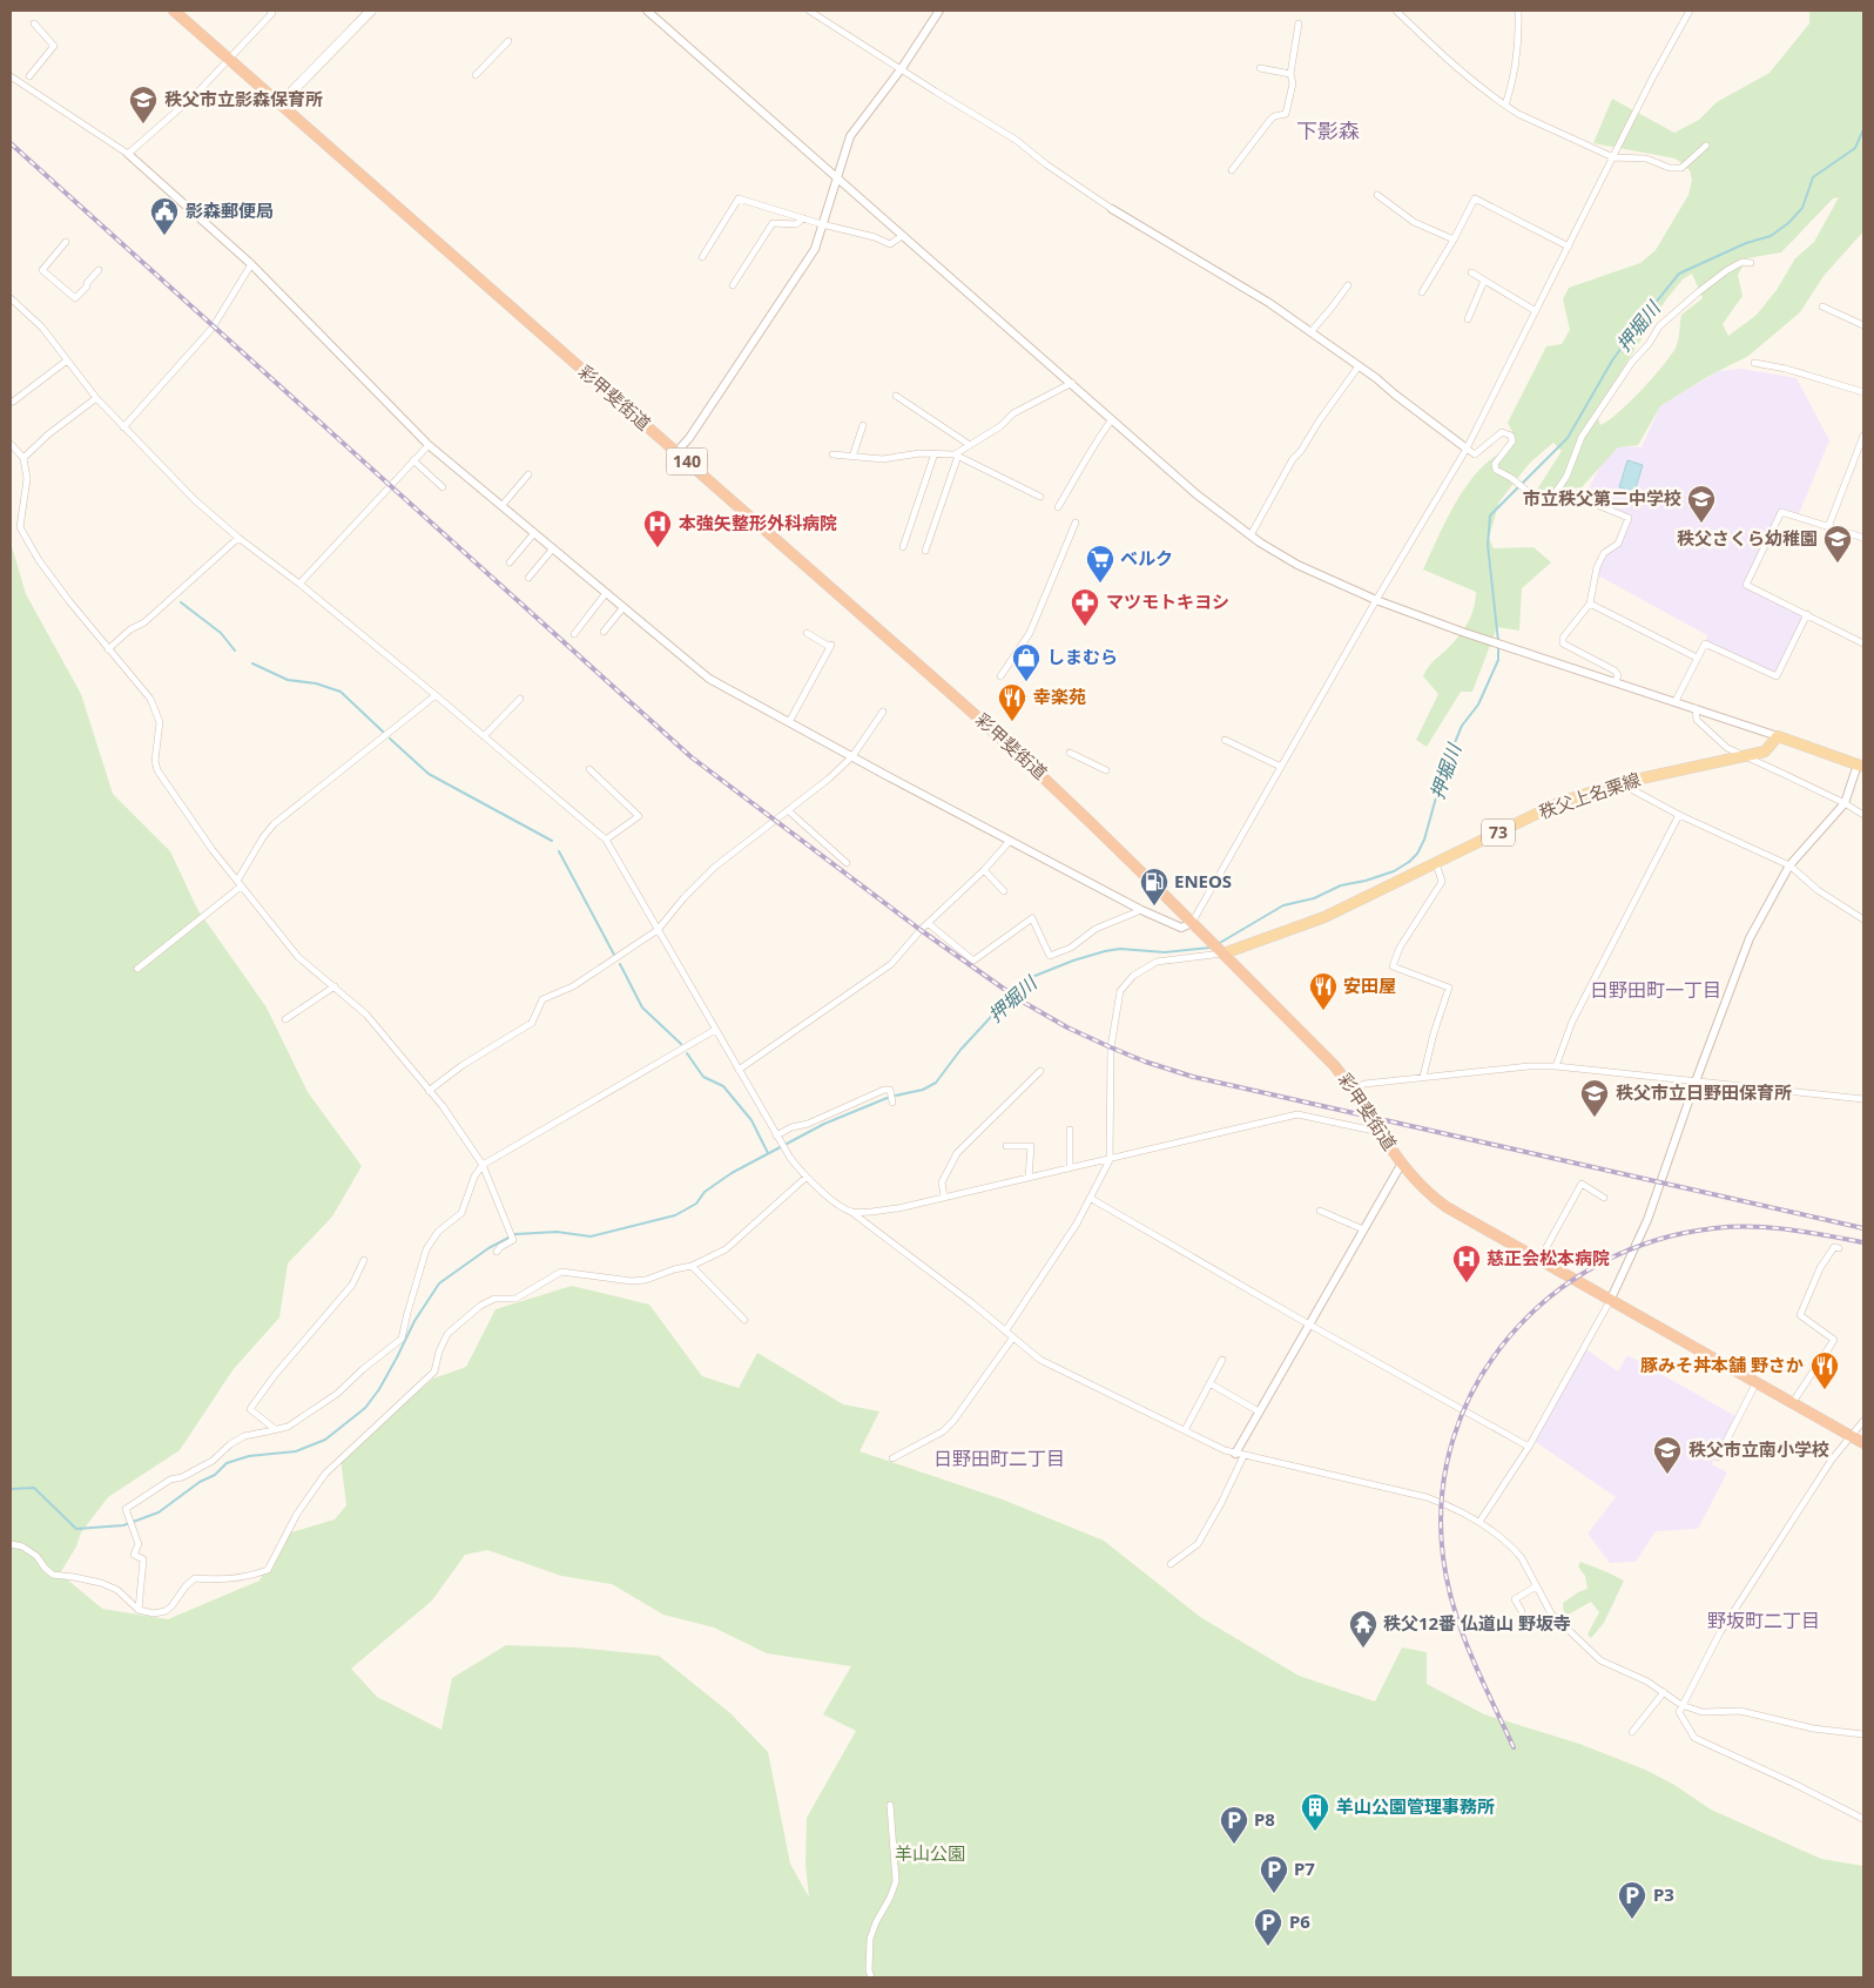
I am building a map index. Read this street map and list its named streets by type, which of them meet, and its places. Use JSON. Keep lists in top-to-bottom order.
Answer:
{
  "streets": {
    "highway": ["彩甲斐街道", "140"],
    "main road": ["秩父上名栗線", "73"]
  },
  "crossings": [
    ["彩甲斐街道", "秩父上名栗線"]
  ],
  "districts": [
    "下影森",
    "日野田町一丁目",
    "日野田町二丁目",
    "野坂町二丁目"
  ],
  "water": ["押堀川"],
  "parks": ["羊山公園"],
  "places": {
    "school or university": [
      "秩父市立影森保育所",
      "市立秩父第二中学校",
      "秩父さくら幼稚園",
      "秩父市立日野田保育所",
      "秩父市立南小学校"
    ],
    "public building": ["影森郵便局"],
    "hospital": ["本強矢整形外科病院", "慈正会松本病院"],
    "supermarket": ["ベルク"],
    "pharmacy": ["マツモトキヨシ"],
    "shop": ["しまむら"],
    "restaurant": ["幸楽苑", "安田屋", "豚みそ丼本舗 野さか"],
    "fuel station": ["ENEOS"],
    "temple": ["秩父12番 仏道山 野坂寺"],
    "building": ["羊山公園管理事務所"],
    "parking": [
      "P8",
      "P7",
      "P3",
      "P6"
    ]
  }
}
